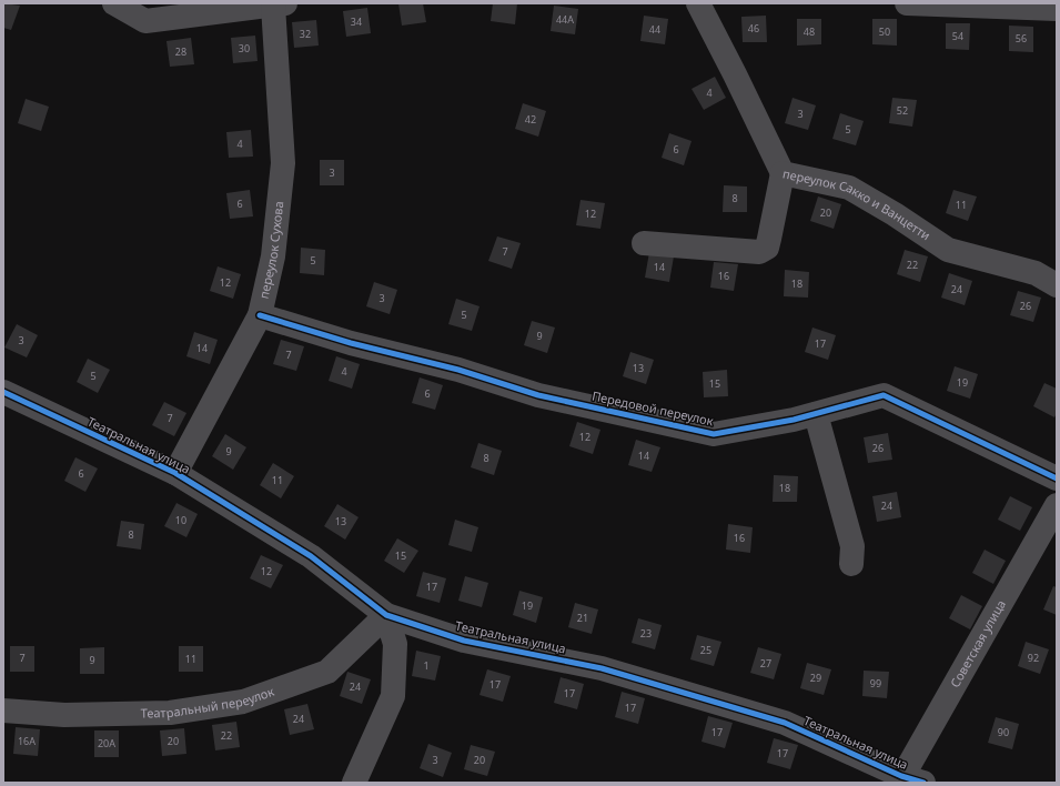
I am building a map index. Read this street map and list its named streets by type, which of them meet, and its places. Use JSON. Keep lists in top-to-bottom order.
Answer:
{
  "streets": {
    "street": [
      "переулок Сакко и Ванцетти",
      "переулок Сухова",
      "Передовой переулок",
      "Театральная улица",
      "Советская улица",
      "Театральный переулок"
    ]
  },
  "crossings": [
    ["переулок Сухова", "Передовой переулок"],
    ["переулок Сухова", "Театральная улица"],
    ["Театральная улица", "Советская улица"],
    ["Театральная улица", "Театральный переулок"]
  ],
  "house_numbers": [
    "44А",
    "34",
    "46",
    "44",
    "48",
    "50",
    "32",
    "54",
    "56",
    "30",
    "28",
    "4",
    "52",
    "3",
    "42",
    "5",
    "4",
    "6",
    "3",
    "8",
    "6",
    "11",
    "20",
    "12",
    "7",
    "5",
    "22",
    "14",
    "16",
    "12",
    "18",
    "24",
    "3",
    "26",
    "5",
    "9",
    "3",
    "17",
    "14",
    "7",
    "13",
    "4",
    "5",
    "19",
    "15",
    "6",
    "7",
    "12",
    "26",
    "9",
    "14",
    "8",
    "6",
    "11",
    "18",
    "24",
    "10",
    "13",
    "8",
    "16",
    "15",
    "12",
    "17",
    "19",
    "21",
    "23",
    "25",
    "7",
    "92",
    "11",
    "9",
    "27",
    "1",
    "29",
    "99",
    "17",
    "24",
    "17",
    "17",
    "24",
    "17",
    "90",
    "22",
    "16А",
    "20",
    "20А",
    "17",
    "3",
    "20"
  ]
}
